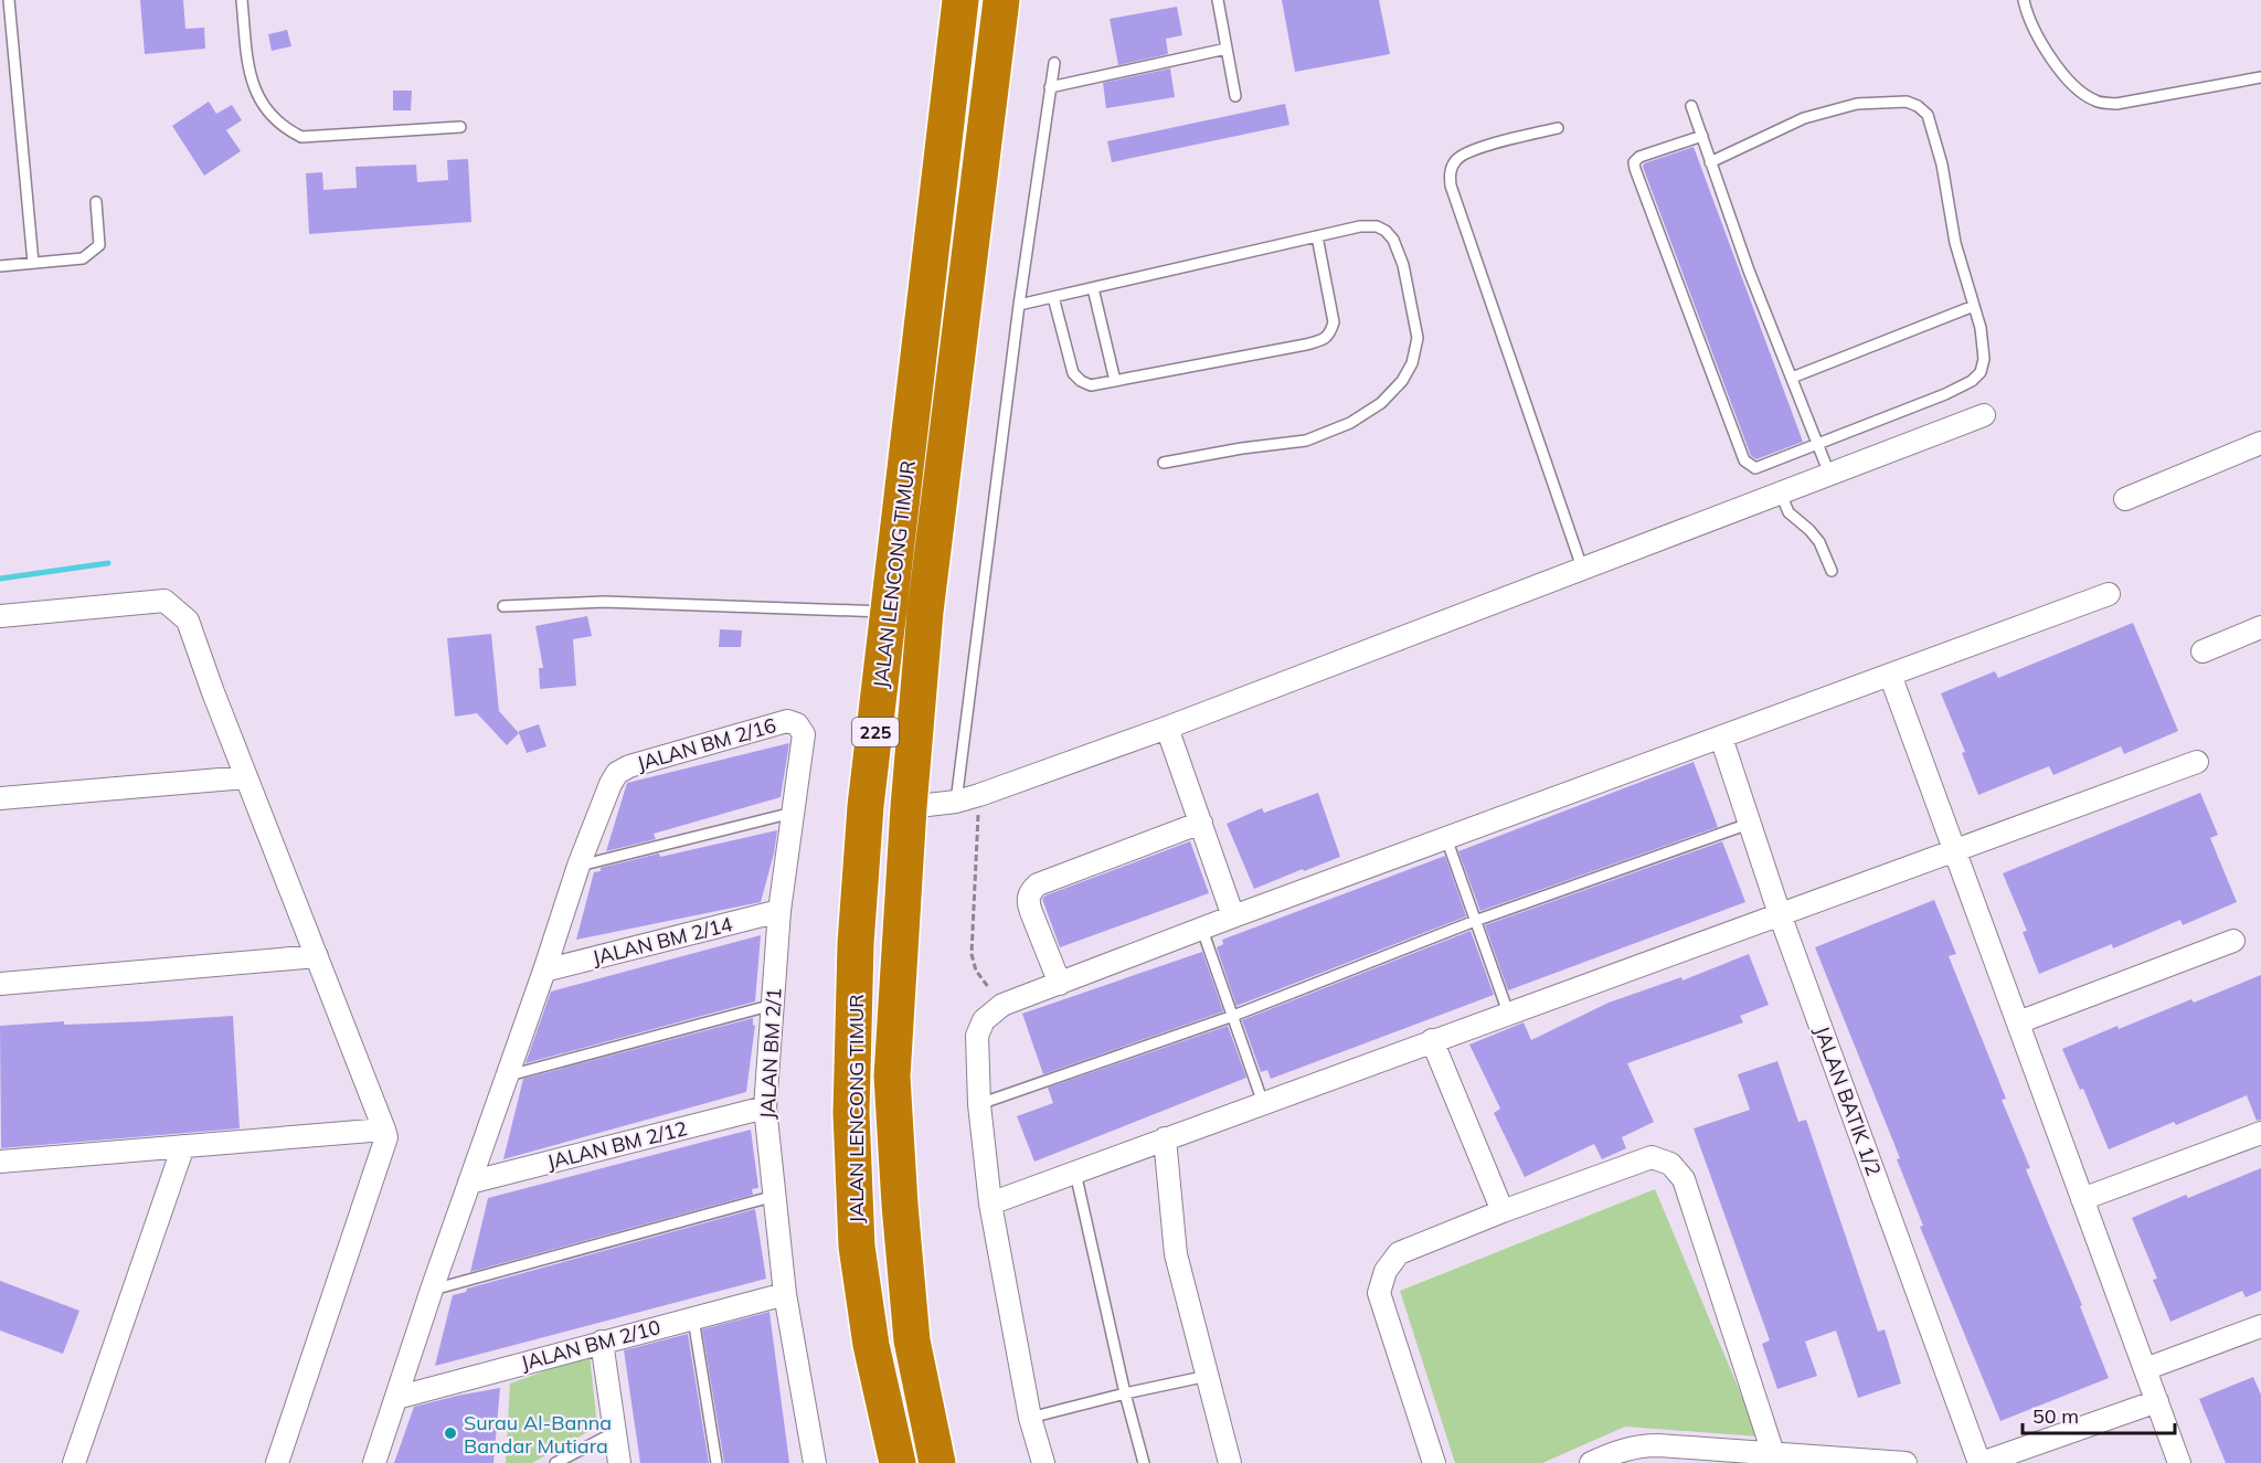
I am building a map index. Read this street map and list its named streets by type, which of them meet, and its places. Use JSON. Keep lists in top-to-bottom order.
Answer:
{
  "streets": {
    "highway": ["JALAN LENCONG TIMUR", "225"],
    "street": [
      "JALAN BM 2/16",
      "JALAN BM 2/14",
      "JALAN BM 2/1",
      "JALAN BATIK 1/2",
      "JALAN BM 2/12",
      "JALAN BM 2/10"
    ]
  },
  "crossings": [
    ["JALAN BM 2/16", "JALAN BM 2/1"],
    ["JALAN BM 2/14", "JALAN BM 2/1"],
    ["JALAN BM 2/1", "JALAN BM 2/12"],
    ["JALAN BM 2/1", "JALAN BM 2/10"]
  ],
  "places": ["Surau Al-Banna Bandar Mutiara"],
  "scale_bar": "50 m"
}
